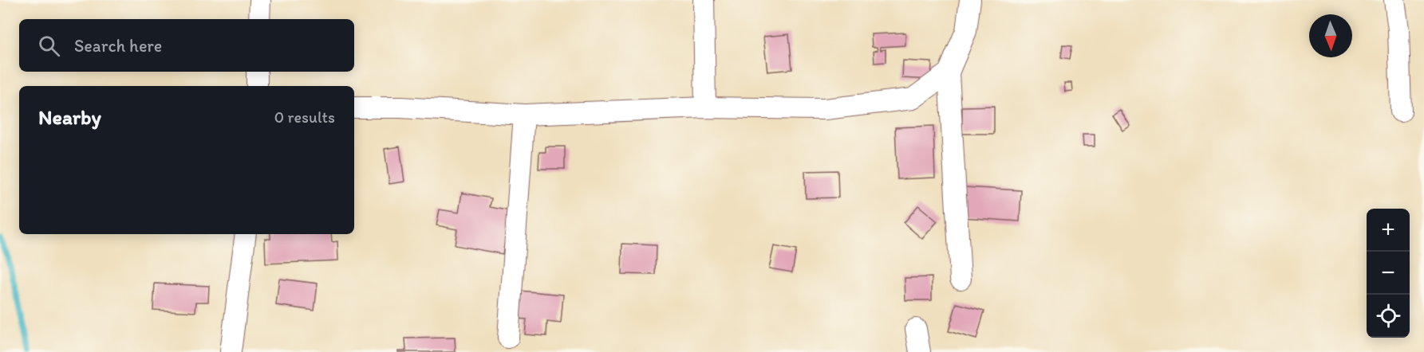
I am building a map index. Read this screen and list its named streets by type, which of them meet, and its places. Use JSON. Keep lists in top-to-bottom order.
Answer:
{
  "north": "bottom",
  "page": {
    "search": "Search here",
    "heading": ["Nearby", "0 results"],
    "map_buttons": ["+", "−"]
  }
}
